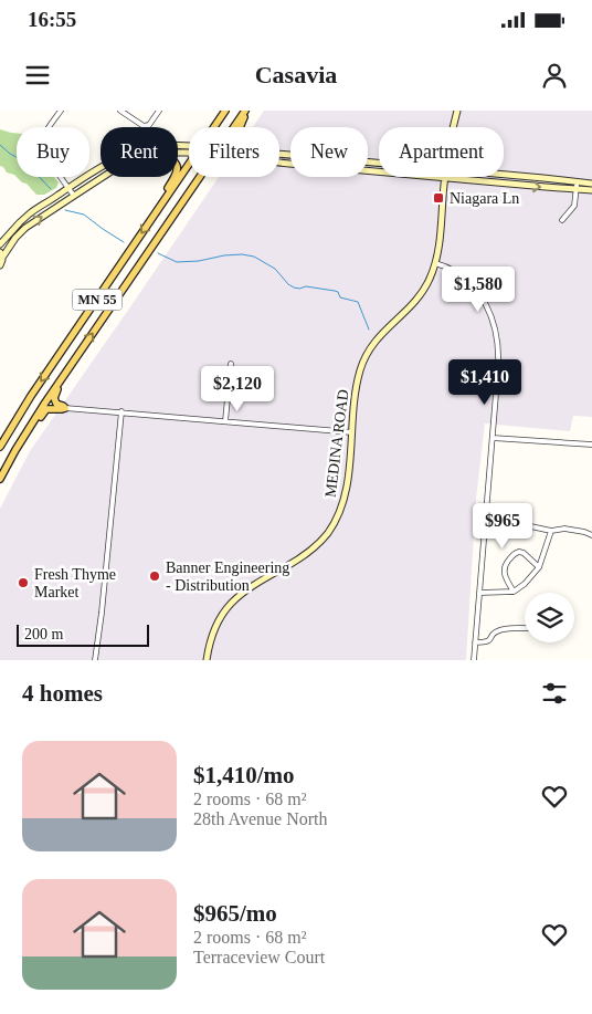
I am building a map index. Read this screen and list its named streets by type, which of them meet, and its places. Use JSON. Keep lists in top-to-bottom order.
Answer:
{
  "streets": {
    "main road": ["MN 55"],
    "street": ["MEDINA ROAD"]
  },
  "places": {
    "transit": ["Niagara Ln"],
    "other": ["Banner Engineering - Distribution", "Fresh Thyme Market"]
  },
  "scale_bar": "200 m",
  "page": {
    "status": "16:55",
    "header": "Casavia",
    "chip": [
      "Buy",
      "Rent",
      "Filters",
      "New",
      "Apartment"
    ],
    "price": [
      "$1,580",
      "$1,410",
      "$2,120",
      "$965"
    ],
    "scale": "200 m",
    "heading": "4 homes",
    "list": [
      {
        "name": "$1,410/mo",
        "note": "2 rooms · 68 m² · 28th Avenue North"
      },
      {
        "name": "$965/mo",
        "note": "2 rooms · 68 m² · Terraceview Court"
      }
    ]
  }
}
